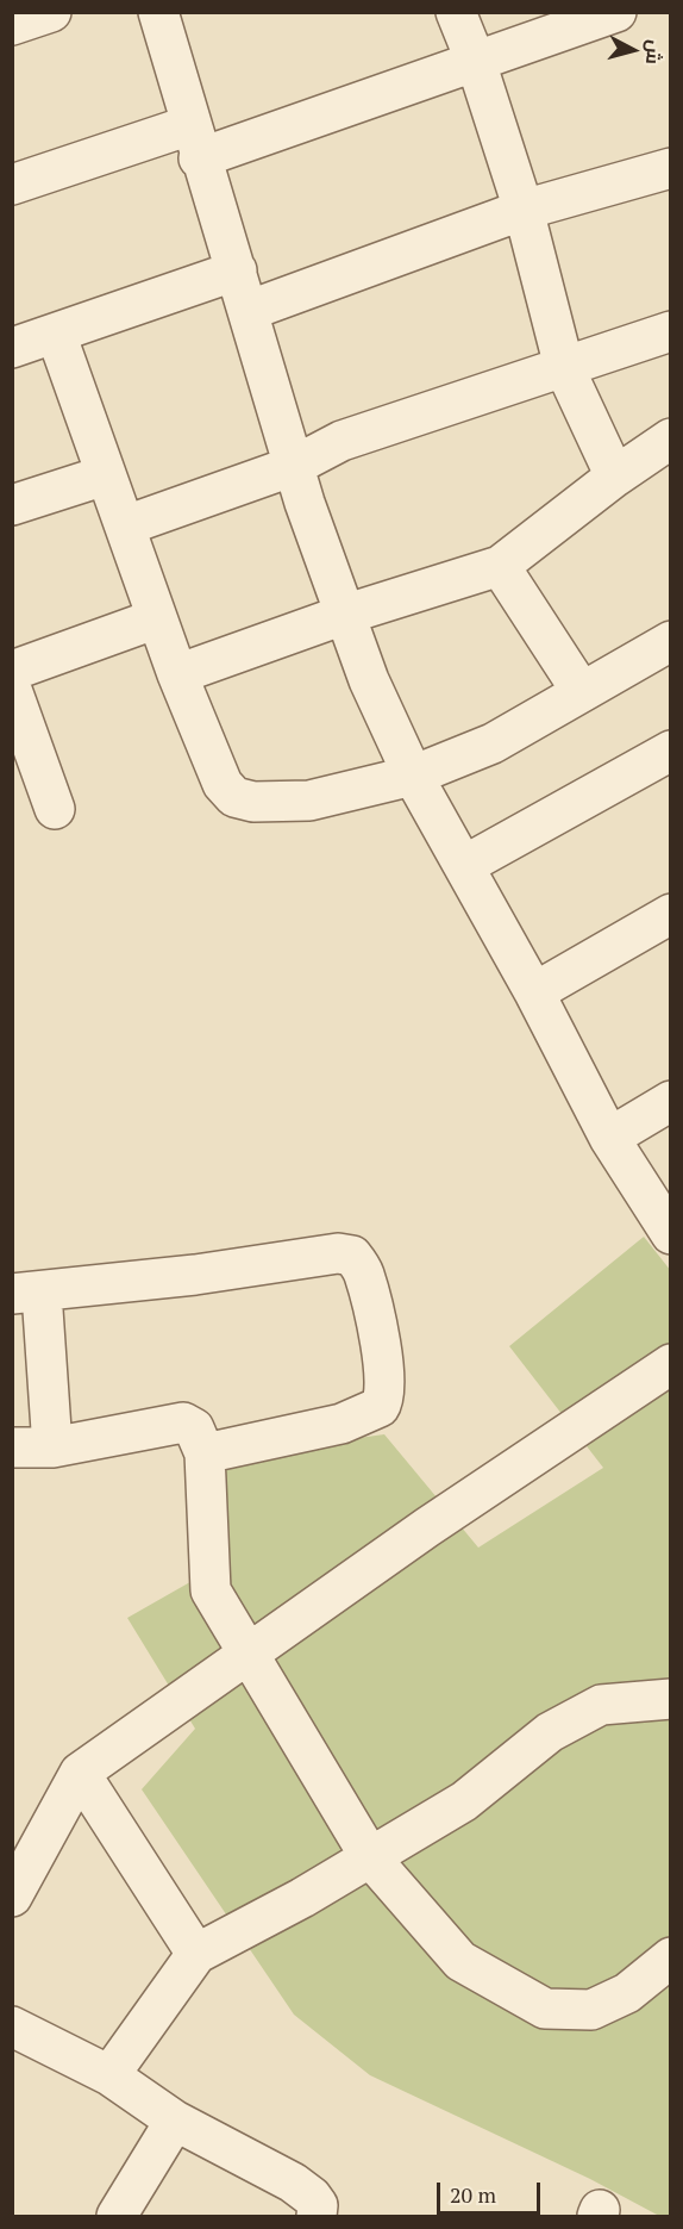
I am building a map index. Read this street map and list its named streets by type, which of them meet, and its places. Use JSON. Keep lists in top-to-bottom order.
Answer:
{
  "scale_bar": "20 m",
  "north": "right"
}
